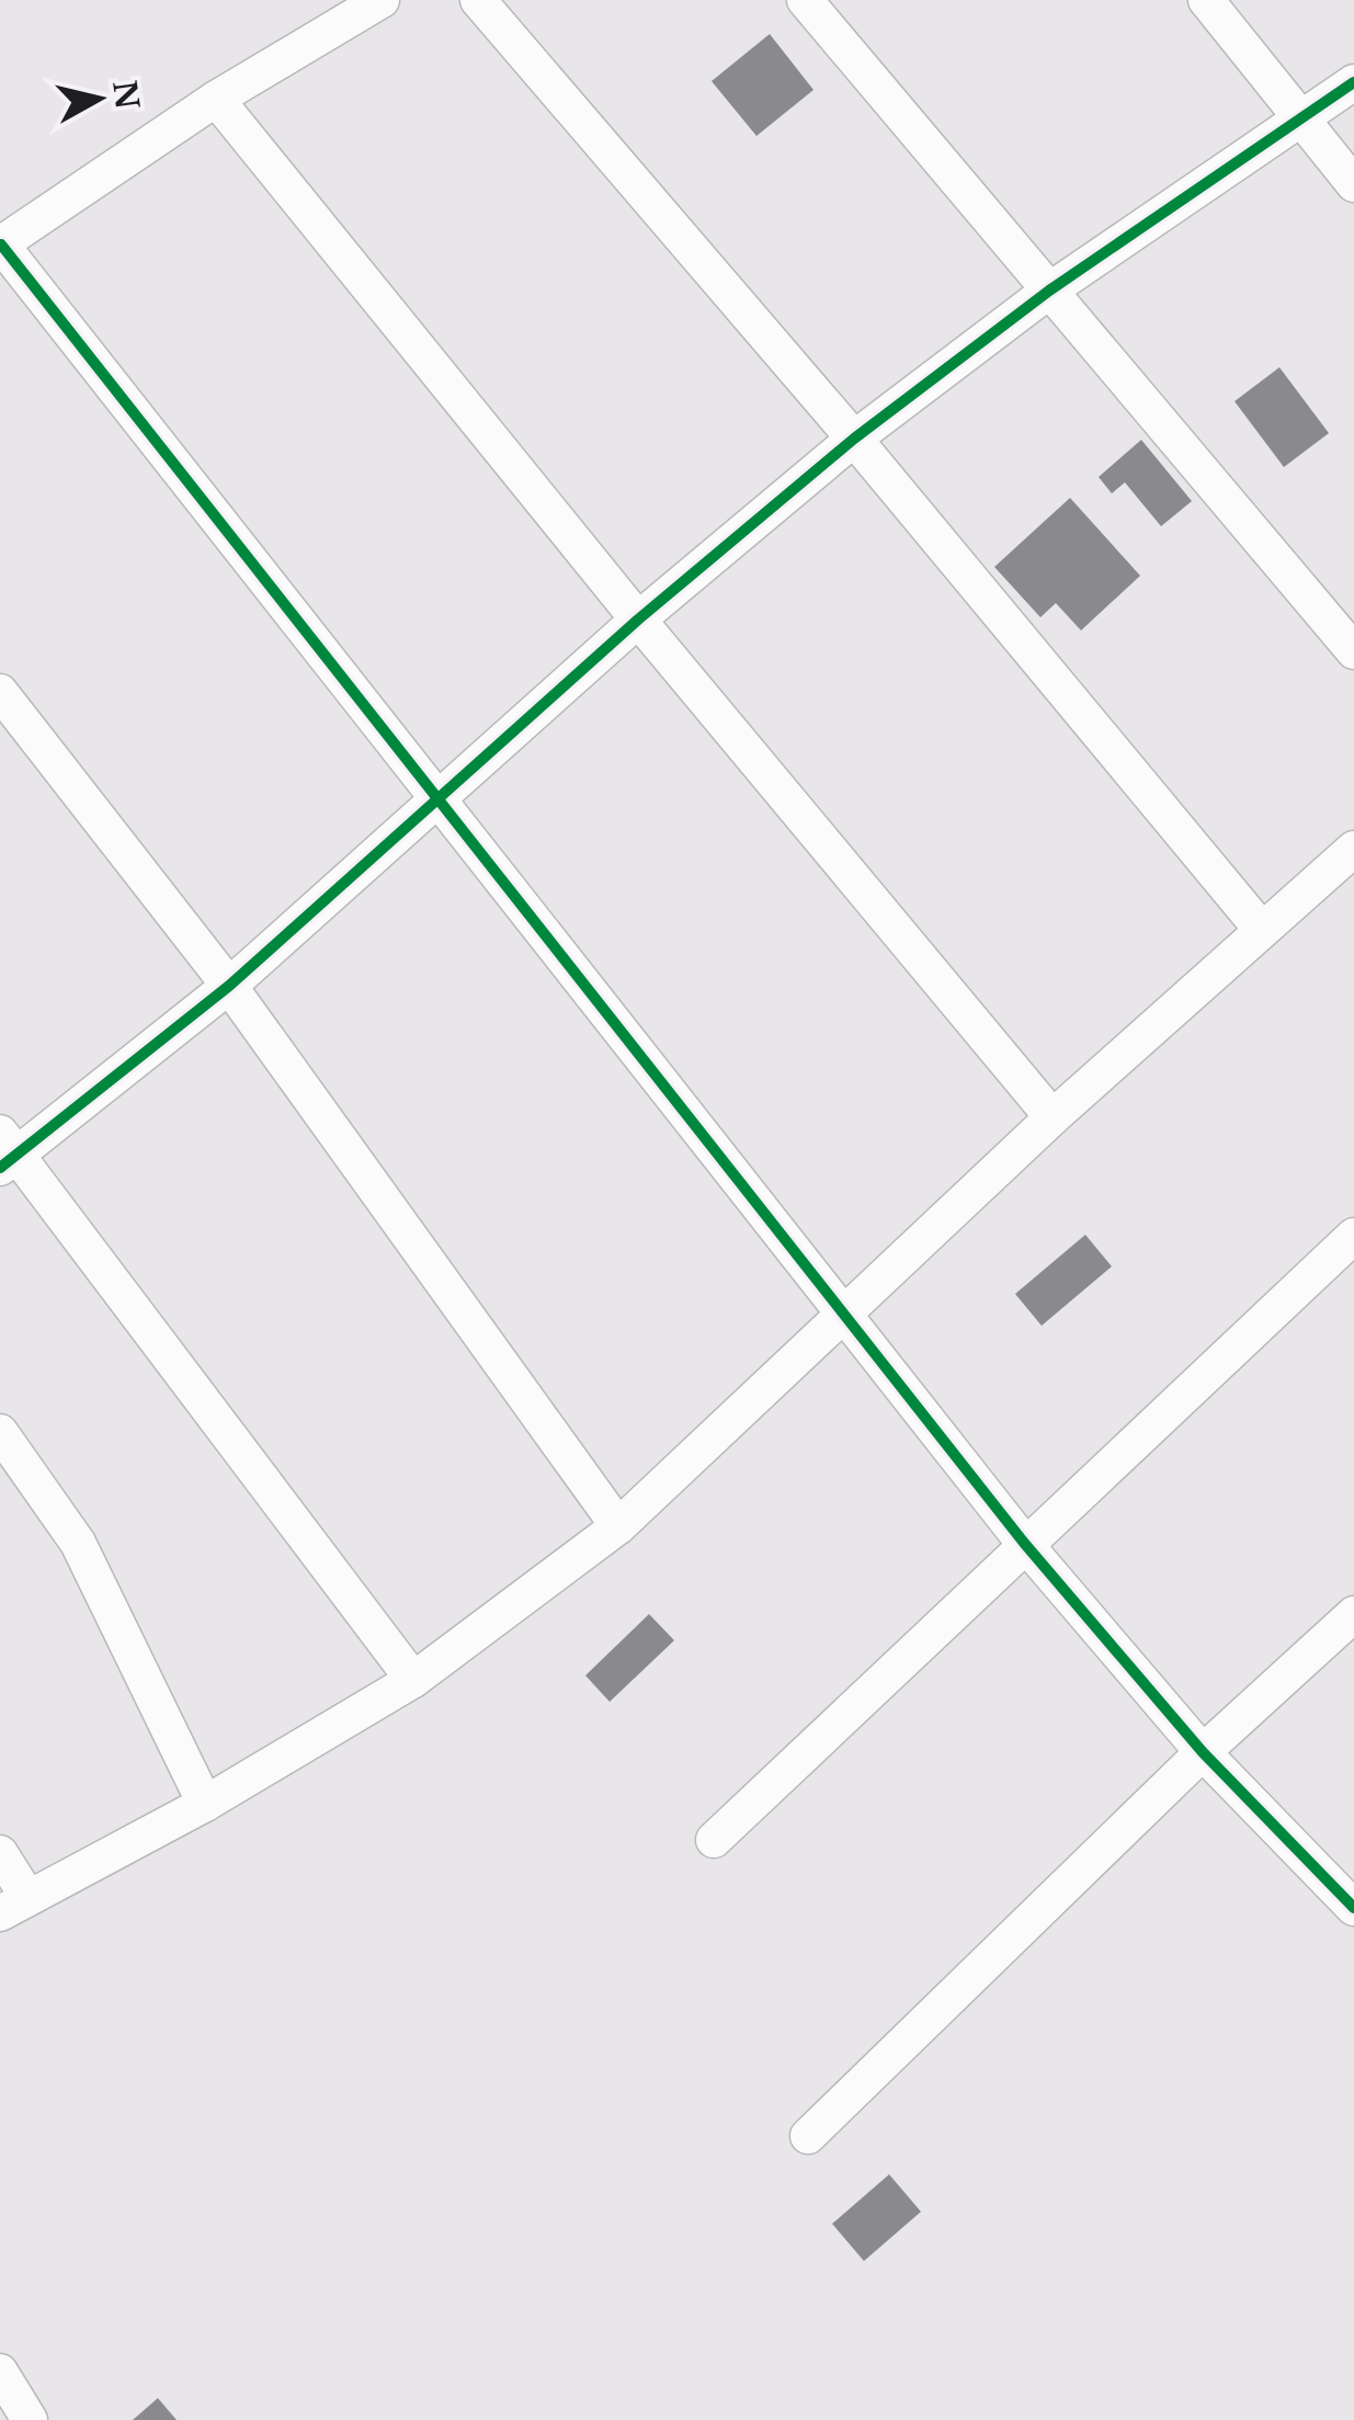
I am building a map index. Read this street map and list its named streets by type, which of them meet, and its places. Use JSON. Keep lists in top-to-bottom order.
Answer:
{
  "north": "right"
}
